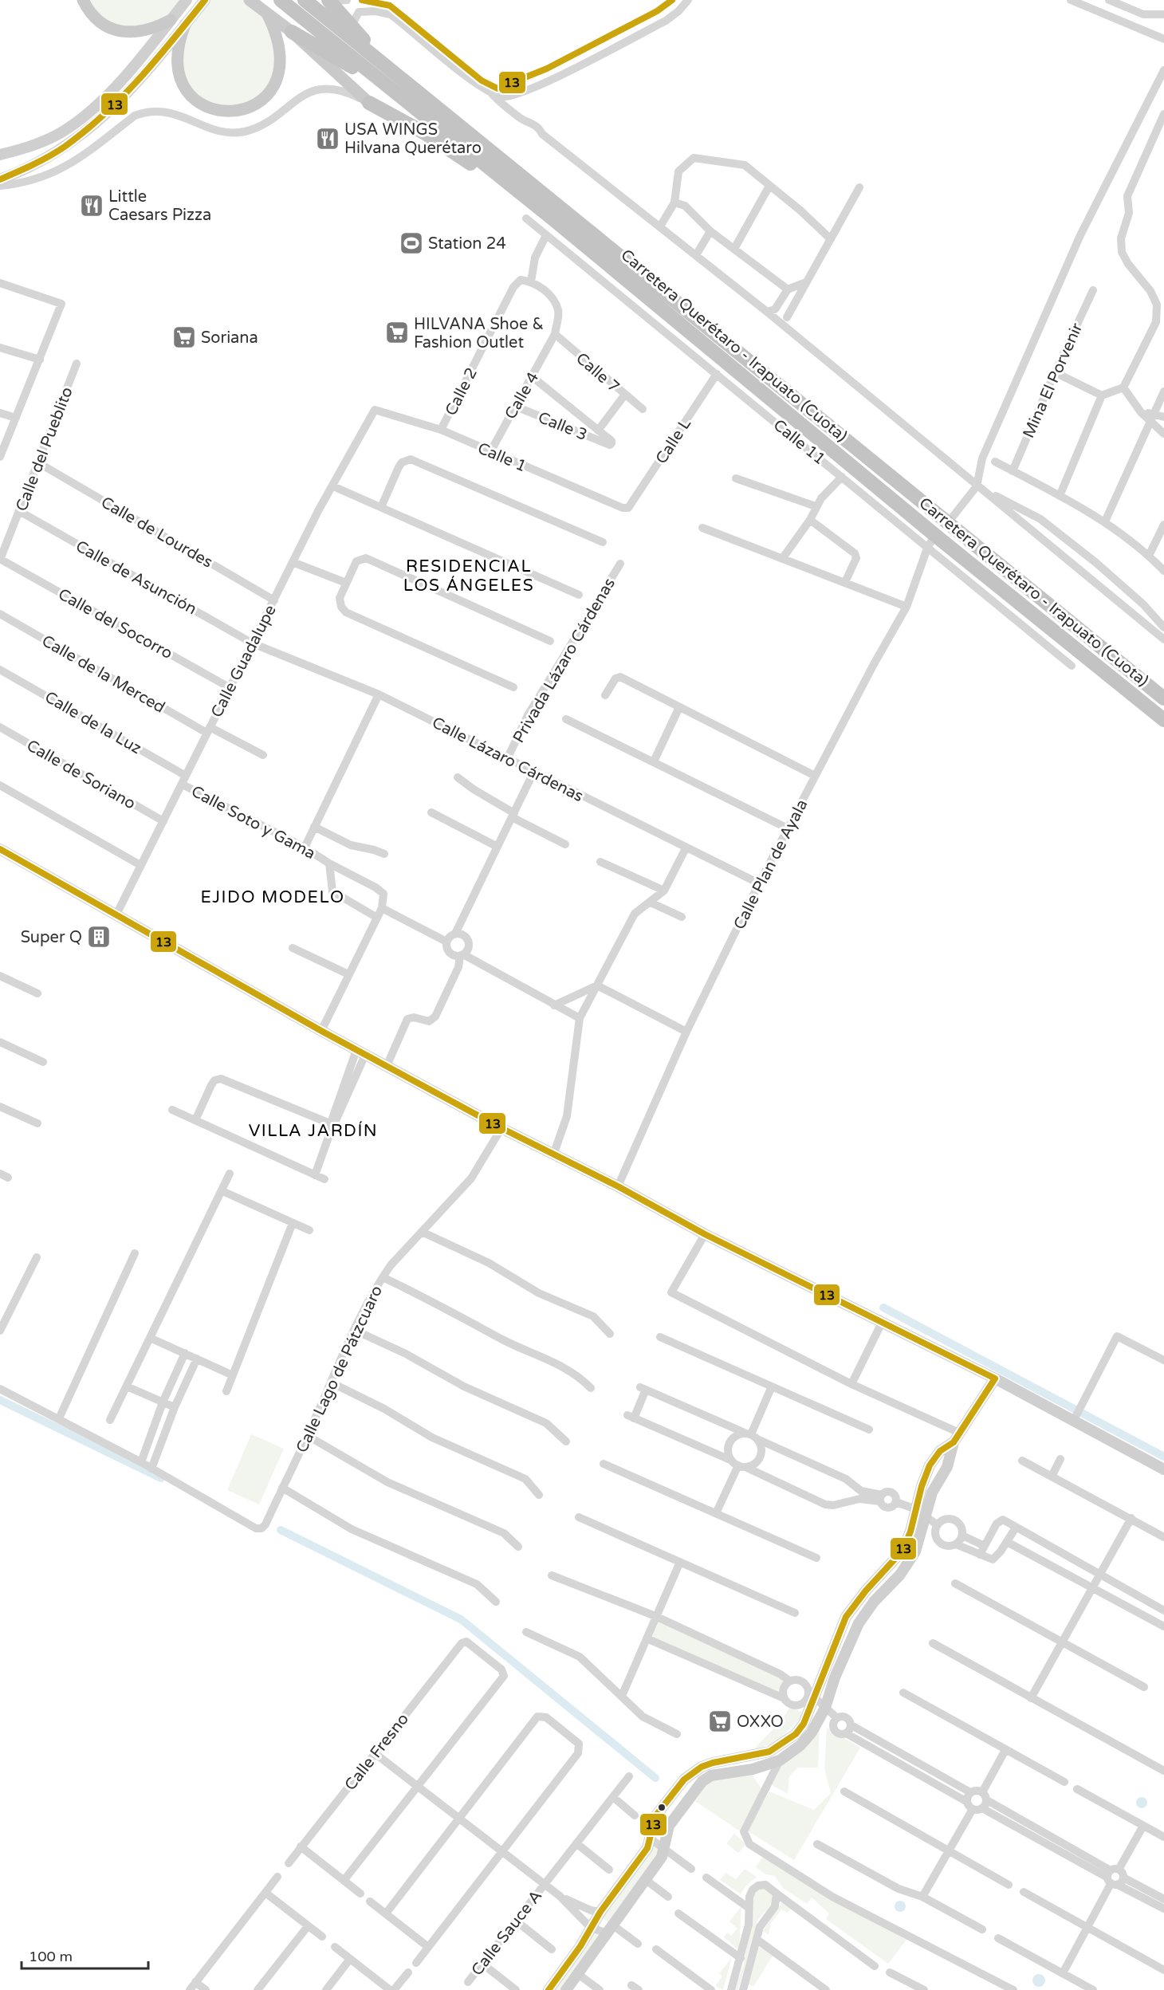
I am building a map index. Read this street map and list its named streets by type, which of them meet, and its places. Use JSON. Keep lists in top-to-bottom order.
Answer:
{
  "streets": {
    "highway": ["Carretera Querétaro - Irapuato (Cuota)"],
    "street": [
      "Calle 7",
      "Mina El Porvenir",
      "Calle 2",
      "Calle 4",
      "Calle 3",
      "Calle L",
      "Calle 11",
      "Calle del Pueblito",
      "Calle 1",
      "Calle de Lourdes",
      "Calle de Asunción",
      "Calle del Socorro",
      "Privada Lázaro Cárdenas",
      "Calle Guadalupe",
      "Calle de la Merced",
      "Calle de la Luz",
      "Calle Lázaro Cárdenas",
      "Calle de Soriano",
      "Calle Soto y Gama",
      "Calle Plan de Ayala",
      "Calle Lago de Pátzcuaro",
      "Calle Fresno",
      "Calle Sauce A"
    ]
  },
  "crossings": [
    ["Calle 7", "Calle 4"],
    ["Calle 2", "Calle 4"],
    ["Calle 2", "Calle 1"],
    ["Calle 4", "Calle 3"],
    ["Calle 4", "Calle 1"],
    ["Calle L", "Calle 11"],
    ["Calle L", "Calle 1"],
    ["Calle 11", "Calle Plan de Ayala"],
    ["Calle del Pueblito", "Calle de Lourdes"],
    ["Calle del Pueblito", "Calle de Asunción"],
    ["Calle del Pueblito", "Calle del Socorro"],
    ["Calle 1", "Calle Guadalupe"],
    ["Calle de Lourdes", "Calle Guadalupe"],
    ["Calle de Asunción", "Calle Guadalupe"],
    ["Calle de Asunción", "Calle Lázaro Cárdenas"],
    ["Calle del Socorro", "Calle Guadalupe"],
    ["Privada Lázaro Cárdenas", "Calle Lázaro Cárdenas"],
    ["Calle Guadalupe", "Calle de la Merced"],
    ["Calle Guadalupe", "Calle de la Luz"],
    ["Calle Guadalupe", "Calle Lázaro Cárdenas"],
    ["Calle Guadalupe", "Calle de Soriano"],
    ["Calle Guadalupe", "Calle Soto y Gama"],
    ["Calle Lázaro Cárdenas", "Calle Plan de Ayala"]
  ],
  "districts": ["RESIDENCIAL LOS ÁNGELES", "EJIDO MODELO", "VILLA JARDÍN"],
  "places": {
    "restaurant": ["USA WINGS Hilvana Querétaro", "Little Caesars Pizza"],
    "sports": ["Station 24"],
    "supermarket": ["HILVANA Shoe & Fashion Outlet", "Soriana", "OXXO"],
    "building": ["Super Q"]
  },
  "lines": ["transit line 13"],
  "scale_bar": "100 m"
}
